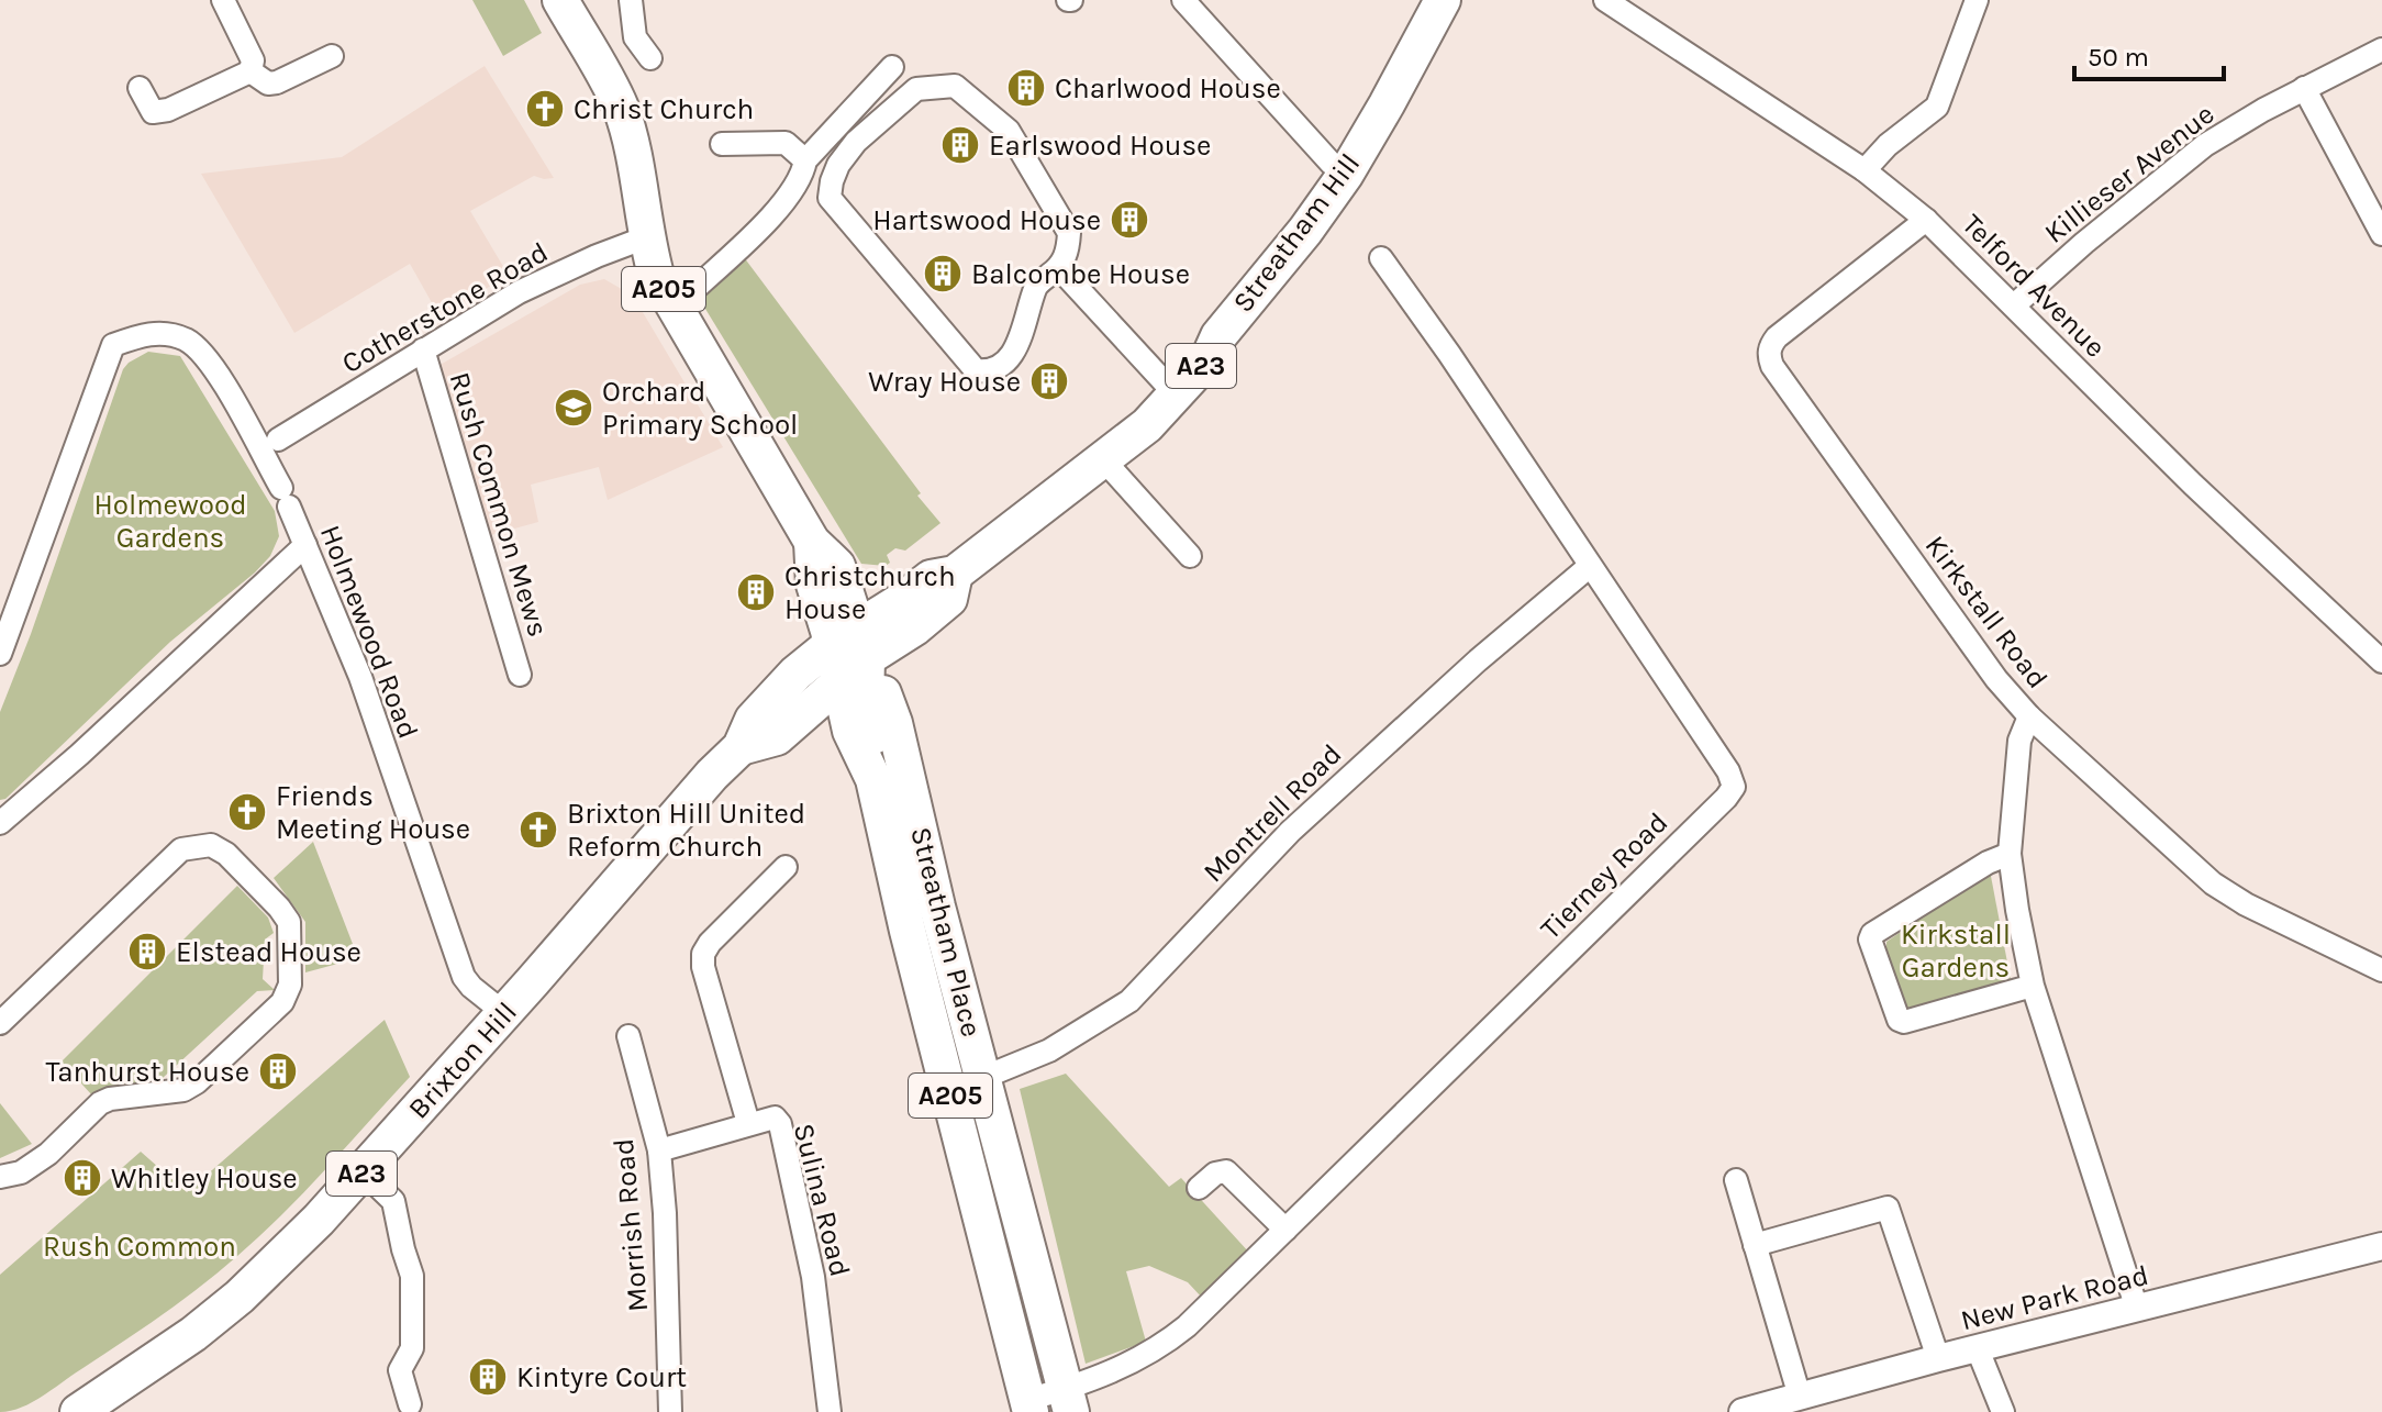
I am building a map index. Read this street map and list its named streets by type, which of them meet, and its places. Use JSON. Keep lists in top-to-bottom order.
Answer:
{
  "streets": {
    "highway": [
      "Streatham Hill",
      "A205",
      "A23",
      "Streatham Place",
      "Brixton Hill"
    ],
    "street": [
      "Killieser Avenue",
      "Telford Avenue",
      "Cotherstone Road",
      "Rush Common Mews",
      "Kirkstall Road",
      "Holmewood Road",
      "Montrell Road",
      "Tierney Road",
      "Sulina Road",
      "Morrish Road",
      "New Park Road"
    ]
  },
  "crossings": [
    ["Killieser Avenue", "Telford Avenue"],
    ["Streatham Hill", "A205"],
    ["Streatham Hill", "Streatham Place"],
    ["Streatham Hill", "Brixton Hill"],
    ["Telford Avenue", "Kirkstall Road"],
    ["A205", "Cotherstone Road"],
    ["A205", "Streatham Place"],
    ["A205", "Brixton Hill"],
    ["Cotherstone Road", "Rush Common Mews"],
    ["Holmewood Road", "Brixton Hill"],
    ["Montrell Road", "Tierney Road"],
    ["Montrell Road", "Streatham Place"],
    ["Tierney Road", "Streatham Place"],
    ["Streatham Place", "Brixton Hill"],
    ["Sulina Road", "Morrish Road"]
  ],
  "parks": ["Holmewood Gardens", "Kirkstall Gardens", "Rush Common"],
  "places": {
    "building": [
      "Charlwood House",
      "Earlswood House",
      "Hartswood House",
      "Balcombe House",
      "Wray House",
      "Christchurch House",
      "Elstead House",
      "Tanhurst House",
      "Whitley House",
      "Kintyre Court"
    ],
    "church": ["Christ Church", "Friends Meeting House", "Brixton Hill United Reform Church"],
    "school or university": ["Orchard Primary School"]
  },
  "scale_bar": "50 m"
}
